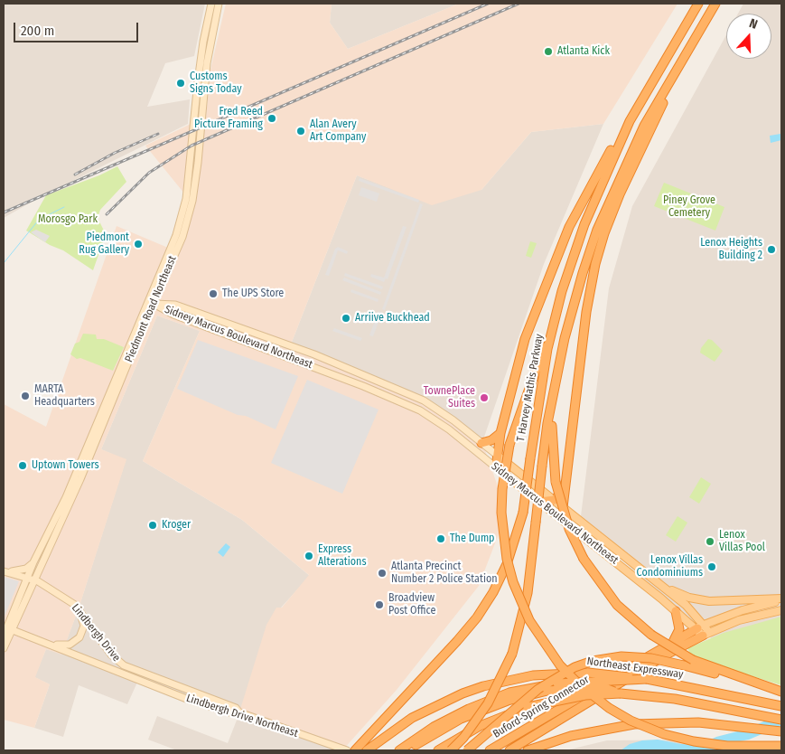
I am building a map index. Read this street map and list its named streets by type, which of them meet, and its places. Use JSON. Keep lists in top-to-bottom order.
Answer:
{
  "streets": {
    "highway": ["T Harvey Mathis Parkway", "Northeast Expressway", "Buford-Spring Connector"],
    "main road": [
      "Piedmont Road Northeast",
      "Sidney Marcus Boulevard Northeast",
      "Lindbergh Drive",
      "Lindbergh Drive Northeast"
    ]
  },
  "crossings": [
    ["Piedmont Road Northeast", "Sidney Marcus Boulevard Northeast"],
    ["Piedmont Road Northeast", "Lindbergh Drive"],
    ["Piedmont Road Northeast", "Lindbergh Drive Northeast"],
    ["Sidney Marcus Boulevard Northeast", "Buford-Spring Connector"],
    ["Lindbergh Drive", "Lindbergh Drive Northeast"]
  ],
  "parks": ["Piney Grove Cemetery", "Morosgo Park"],
  "places": [
    "Atlanta Kick",
    "Customs Signs Today",
    "Fred Reed Picture Framing",
    "Alan Avery Art Company",
    "Piedmont Rug Gallery",
    "Lenox Heights Building 2",
    "The UPS Store",
    "Arriive Buckhead",
    "MARTA Headquarters",
    "TownePlace Suites",
    "Uptown Towers",
    "Kroger",
    "The Dump",
    "Lenox Villas Pool",
    "Express Alterations",
    "Lenox Villas Condominiums",
    "Atlanta Precinct Number 2 Police Station",
    "Broadview Post Office"
  ],
  "scale_bar": "200 m",
  "north": "top"
}
